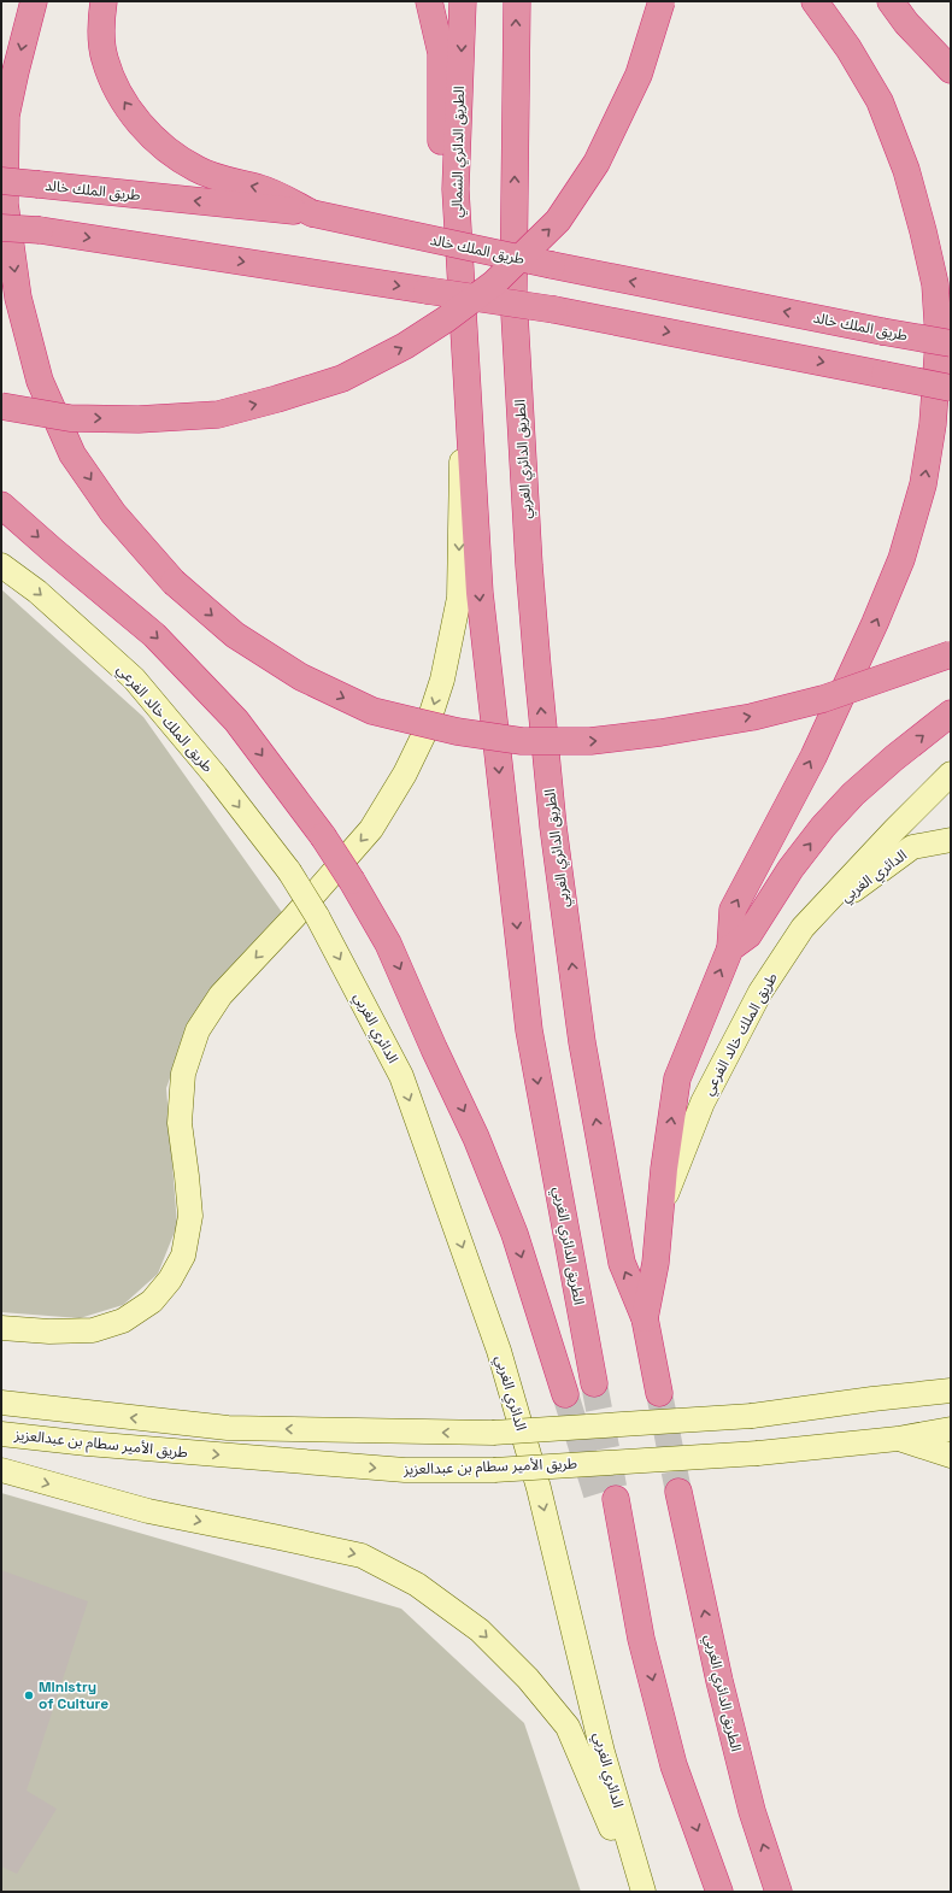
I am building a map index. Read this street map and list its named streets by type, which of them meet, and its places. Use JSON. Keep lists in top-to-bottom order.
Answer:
{
  "streets": {
    "highway": ["الطريق الدائري الشمالي", "طريق الملك خالد", "الطريق الدائري الغربي"],
    "street": ["طريق الملك خالد الفرعي", "الدائري الغربي", "طريق الأمير سطام بن عبدالعزيز"]
  },
  "crossings": [
    ["الطريق الدائري الشمالي", "الطريق الدائري الغربي"],
    ["طريق الملك خالد الفرعي", "الدائري الغربي"]
  ],
  "one_way": ["طريق الملك خالد الفرعي", "الدائري الغربي"],
  "places": ["Ministry of Culture"]
}
